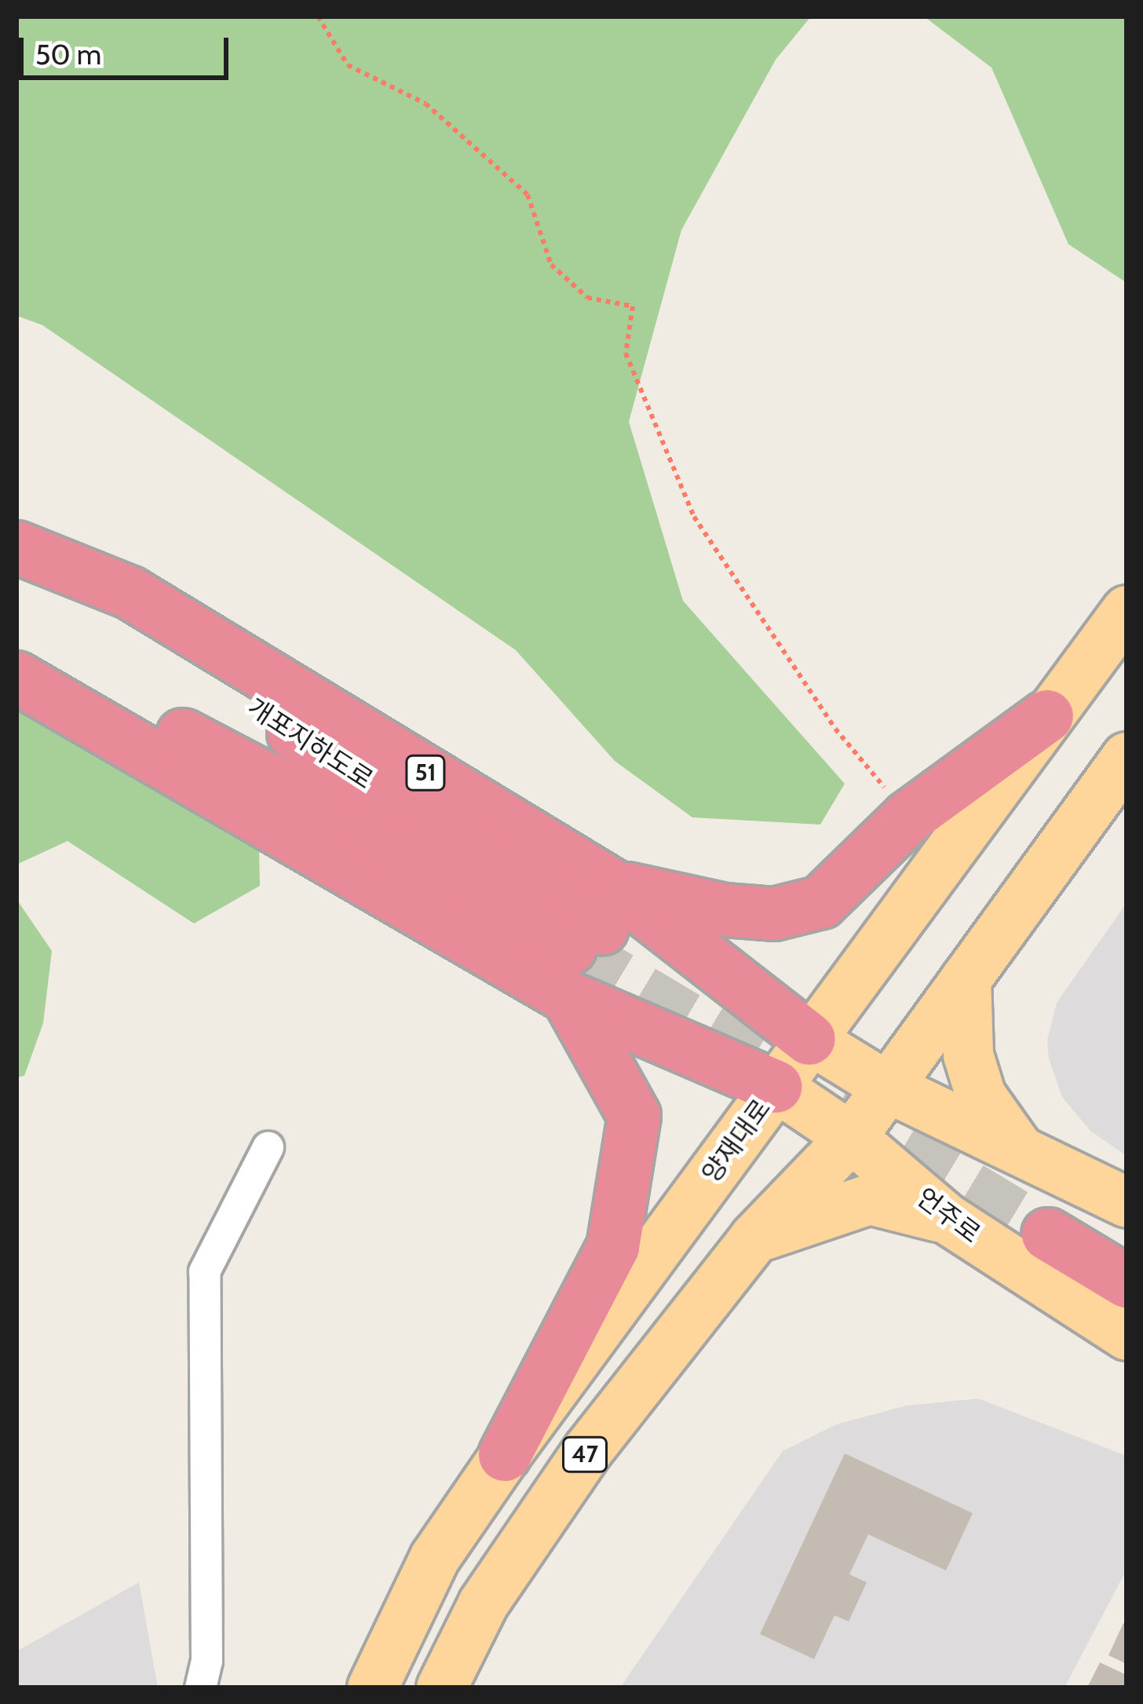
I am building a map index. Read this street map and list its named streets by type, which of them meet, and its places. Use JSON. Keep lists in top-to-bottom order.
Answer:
{
  "streets": {
    "highway": ["개포지하도로", "51"],
    "main road": ["양재대로", "언주로", "47"]
  },
  "crossings": [
    ["개포지하도로", "51"],
    ["51", "양재대로"],
    ["51", "언주로"],
    ["51", "47"],
    ["양재대로", "언주로"],
    ["언주로", "47"]
  ],
  "scale_bar": "50 m"
}
